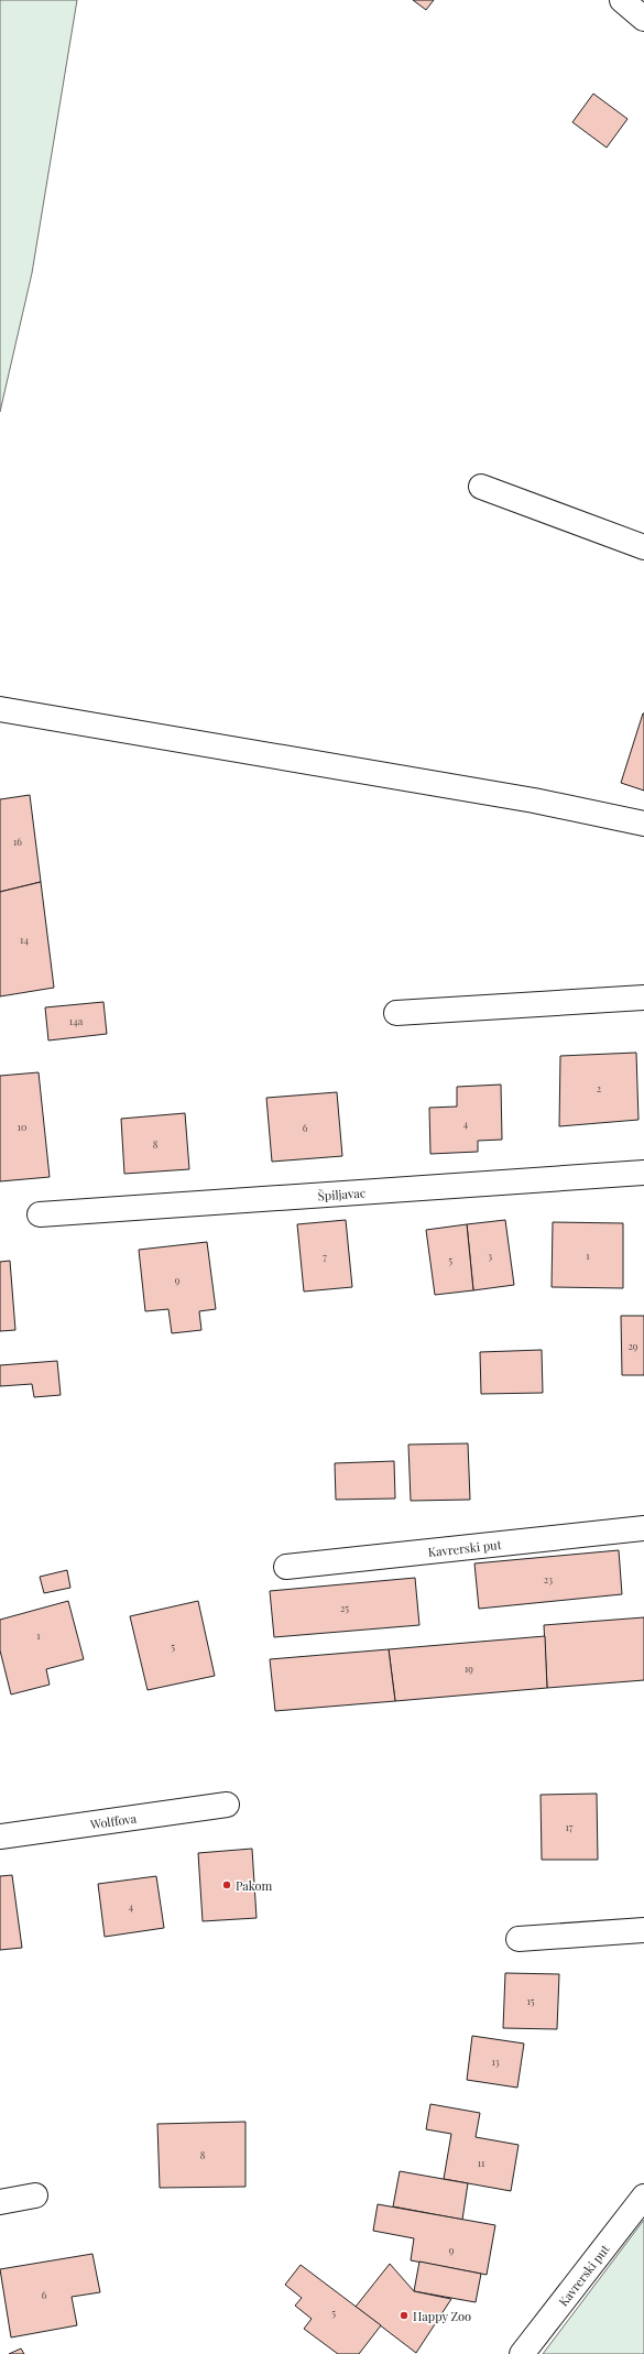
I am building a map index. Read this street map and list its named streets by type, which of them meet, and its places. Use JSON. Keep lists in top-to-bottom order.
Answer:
{
  "streets": {
    "street": ["Špiljavac", "Kavrerski put", "Wolffova"]
  },
  "places": ["Pakom", "Happy Zoo"],
  "house_numbers": [
    "16",
    "14",
    "14a",
    "2",
    "4",
    "10",
    "6",
    "8",
    "3",
    "1",
    "7",
    "5",
    "9",
    "29",
    "23",
    "25",
    "1",
    "5",
    "19",
    "17",
    "4",
    "15",
    "13",
    "8",
    "11",
    "9",
    "6",
    "5"
  ]
}
